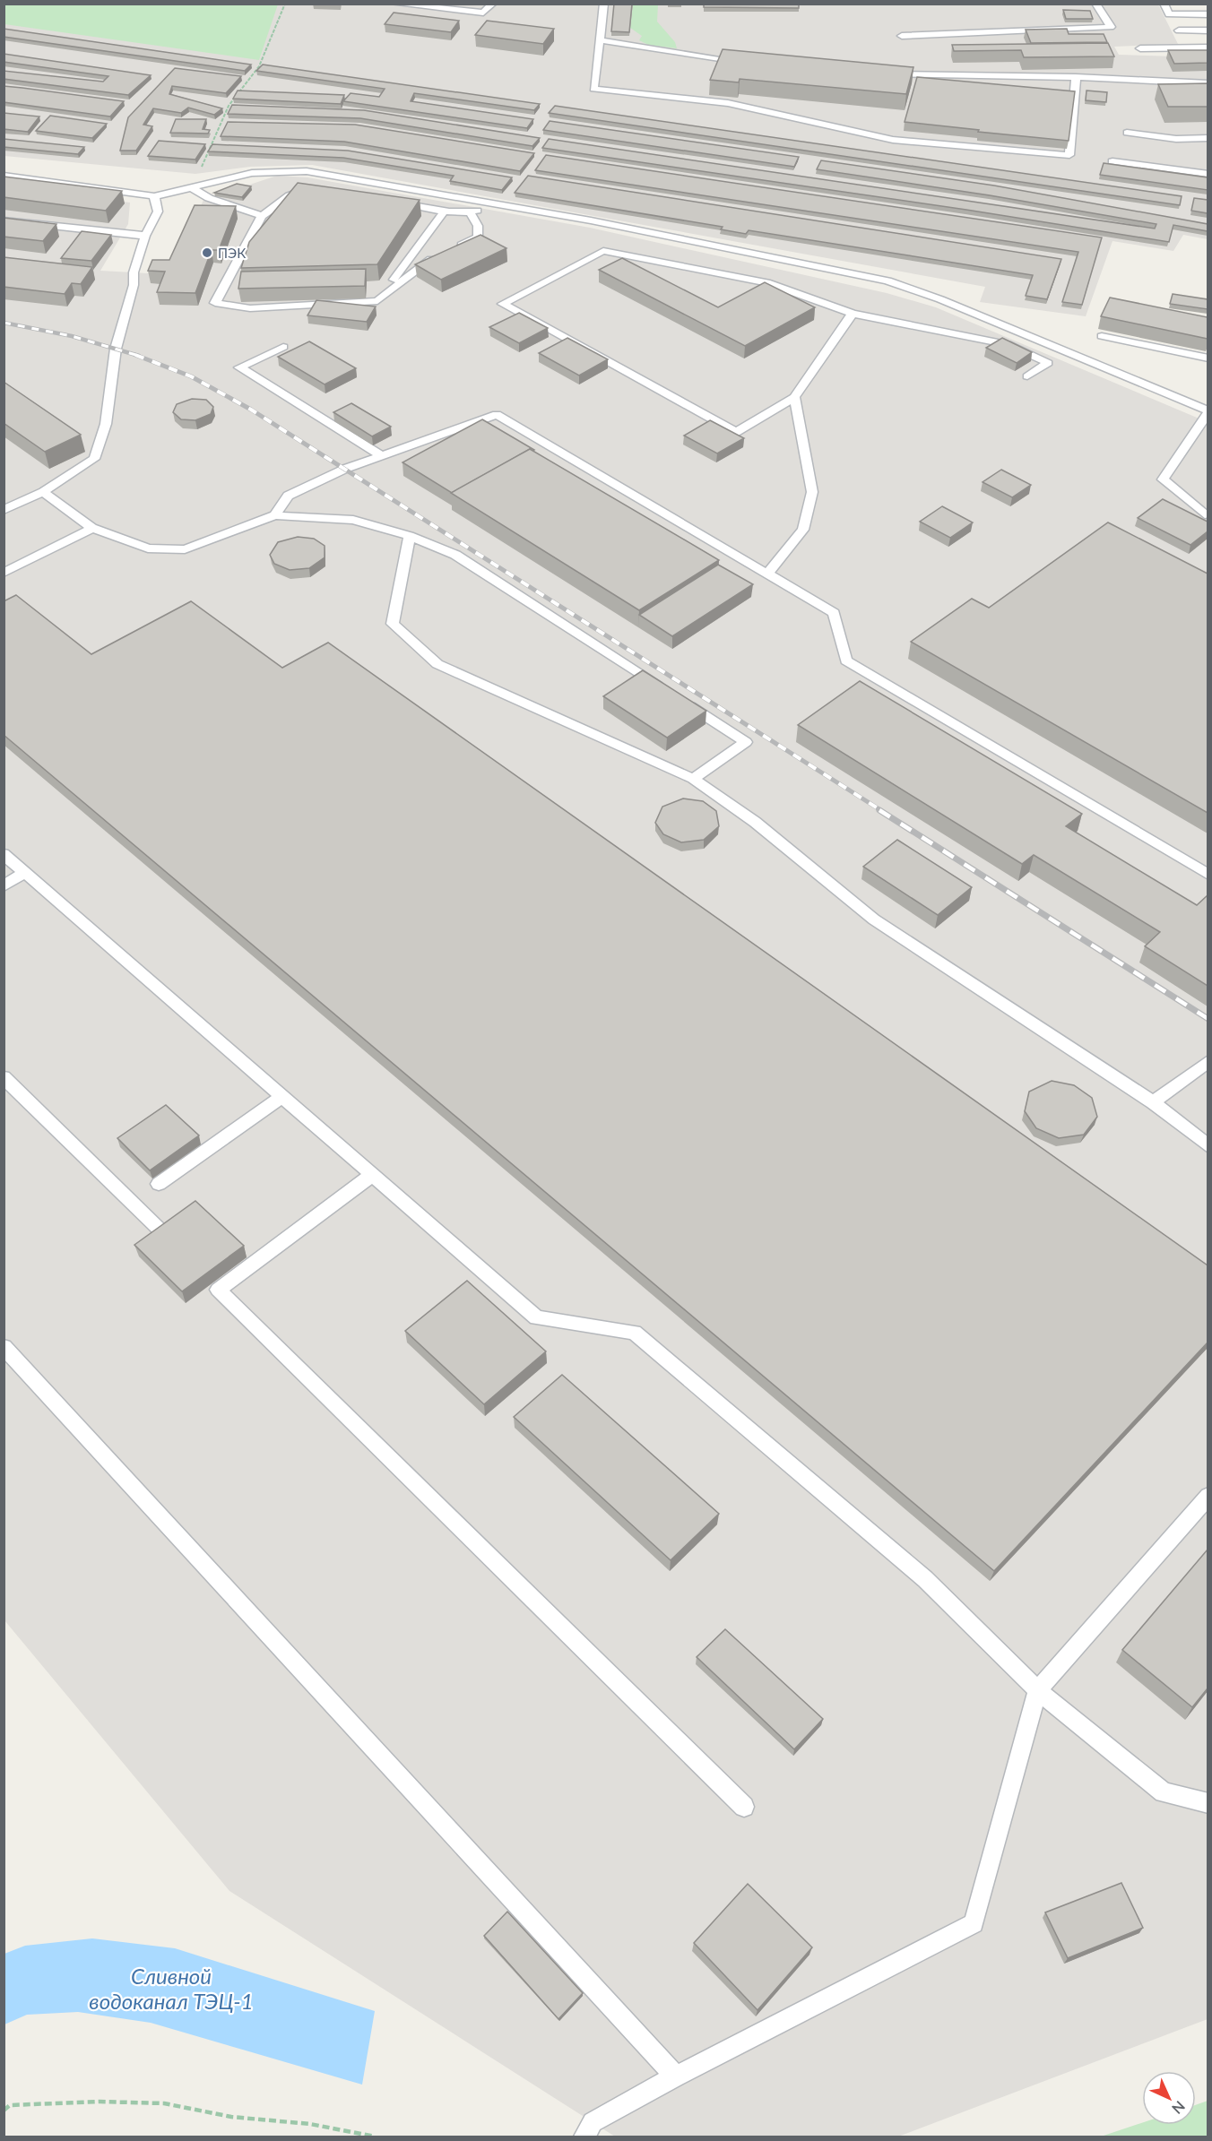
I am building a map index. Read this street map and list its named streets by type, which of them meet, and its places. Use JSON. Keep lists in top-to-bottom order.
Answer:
{
  "water": ["Сливной водоканал ТЭЦ-1"],
  "places": ["ПЭК"],
  "north": "bottom right"
}
